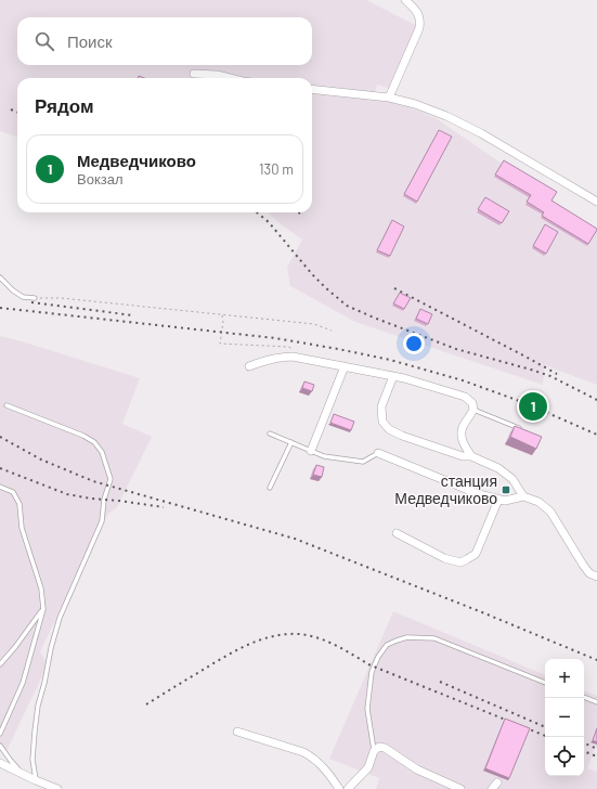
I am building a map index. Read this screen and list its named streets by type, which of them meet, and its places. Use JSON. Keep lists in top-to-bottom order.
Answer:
{
  "places": {
    "transit": ["станция Медведчиково"]
  },
  "page": {
    "search": "Поиск",
    "heading": "Рядом",
    "list": [
      {
        "mark": "1",
        "name": "Медведчиково",
        "note": "Вокзал",
        "value": "130 m"
      }
    ],
    "pins": "1",
    "map_buttons": ["+", "−"]
  }
}
